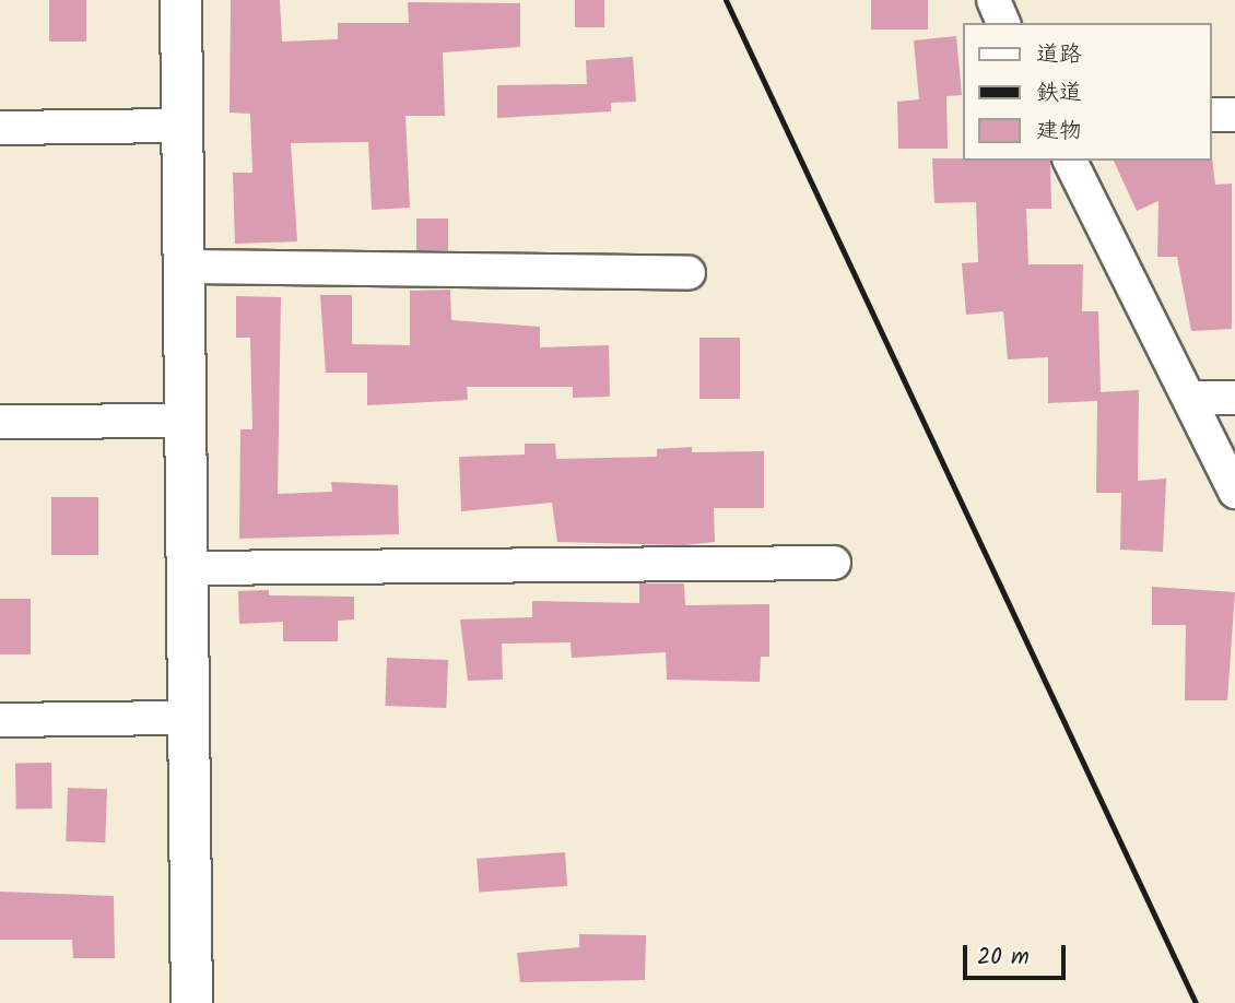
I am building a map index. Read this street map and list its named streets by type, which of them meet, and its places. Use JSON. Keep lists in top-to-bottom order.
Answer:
{
  "legend": ["道路", "鉄道", "建物"],
  "scale_bar": "20 m"
}
